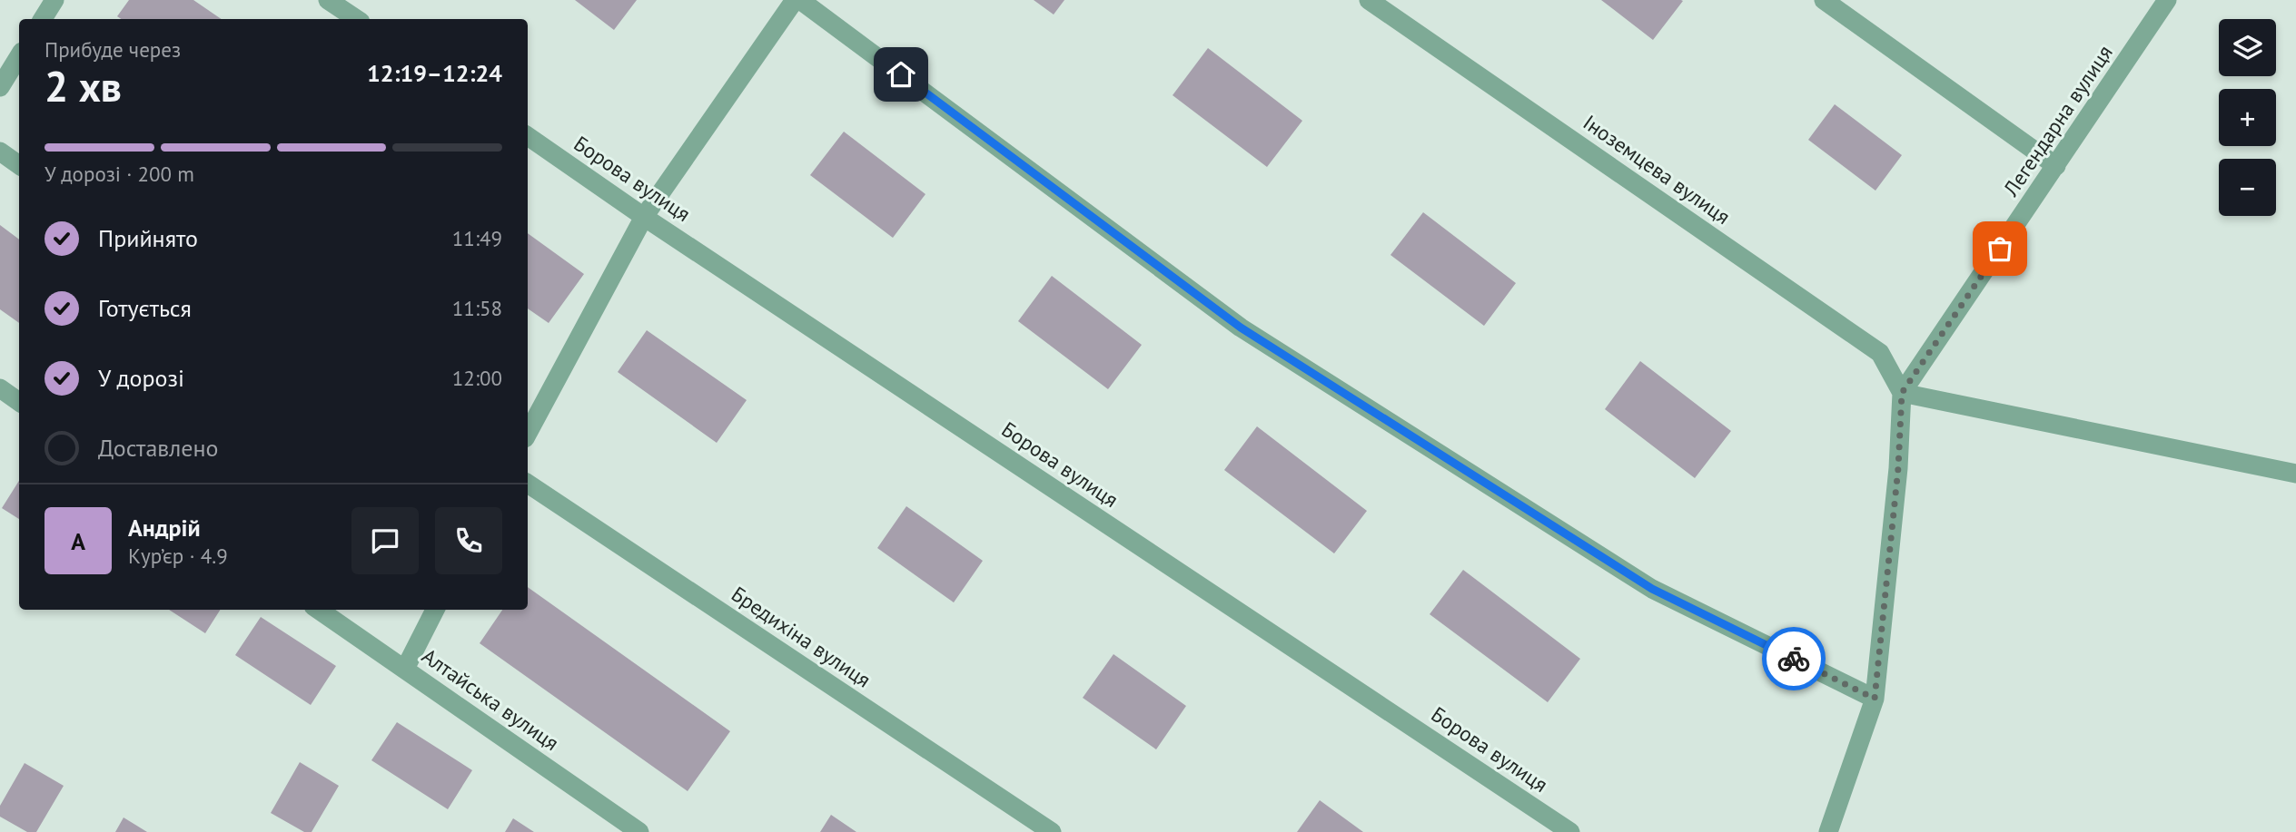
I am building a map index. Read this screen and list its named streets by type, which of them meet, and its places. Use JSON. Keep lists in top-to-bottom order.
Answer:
{
  "streets": {
    "street": [
      "Легендарна вулиця",
      "Іноземцева вулиця",
      "Борова вулиця",
      "Бредихіна вулиця",
      "Алтайська вулиця"
    ]
  },
  "crossings": [
    ["Легендарна вулиця", "Іноземцева вулиця"]
  ],
  "page": {
    "map_buttons": ["+", "−"],
    "heading": ["2 хв", "Прибуде через", "12:19–12:24"],
    "panel": ["Андрій", "Кур’єр · 4.9"],
    "bar": "У дорозі · 200 m",
    "list": [
      ["Прийнято", "11:49"],
      ["Готується", "11:58"],
      ["У дорозі", "12:00"],
      "Доставлено"
    ],
    "round": "А"
  }
}
